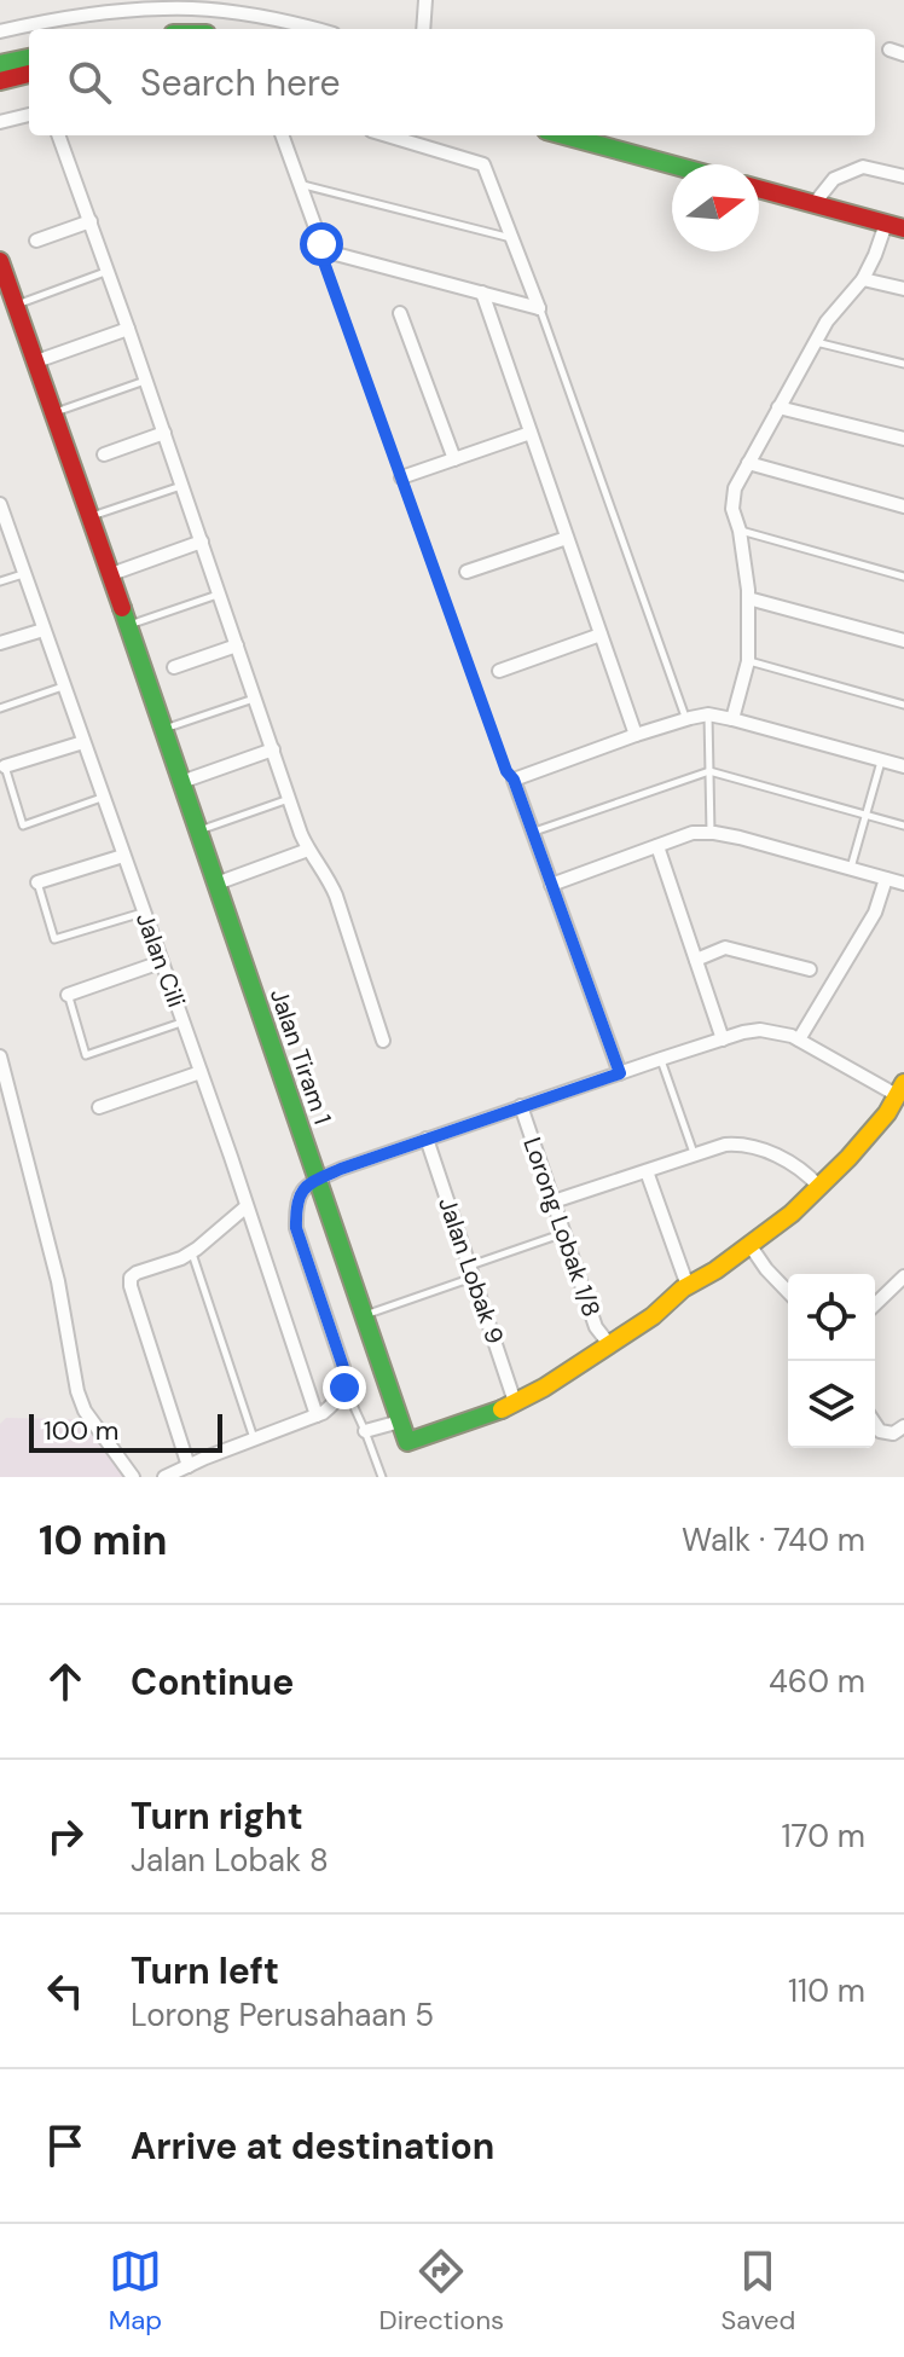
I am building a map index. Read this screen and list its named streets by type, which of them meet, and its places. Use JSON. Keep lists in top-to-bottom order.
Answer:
{
  "streets": {
    "street": [
      "Jalan Cili",
      "Jalan Tiram 1",
      "Lorong Lobak 1/8",
      "Jalan Lobak 9"
    ]
  },
  "scale_bar": "100 m",
  "north": "right",
  "page": {
    "search": "Search here",
    "scale": "100 m",
    "heading": ["10 min", "Walk · 740 m"],
    "list": [
      ["Continue", "460 m"],
      ["Turn right", "Jalan Lobak 8", "170 m"],
      ["Turn left", "Lorong Perusahaan 5", "110 m"],
      "Arrive at destination"
    ],
    "nav": ["Map", "Directions", "Saved"]
  }
}
